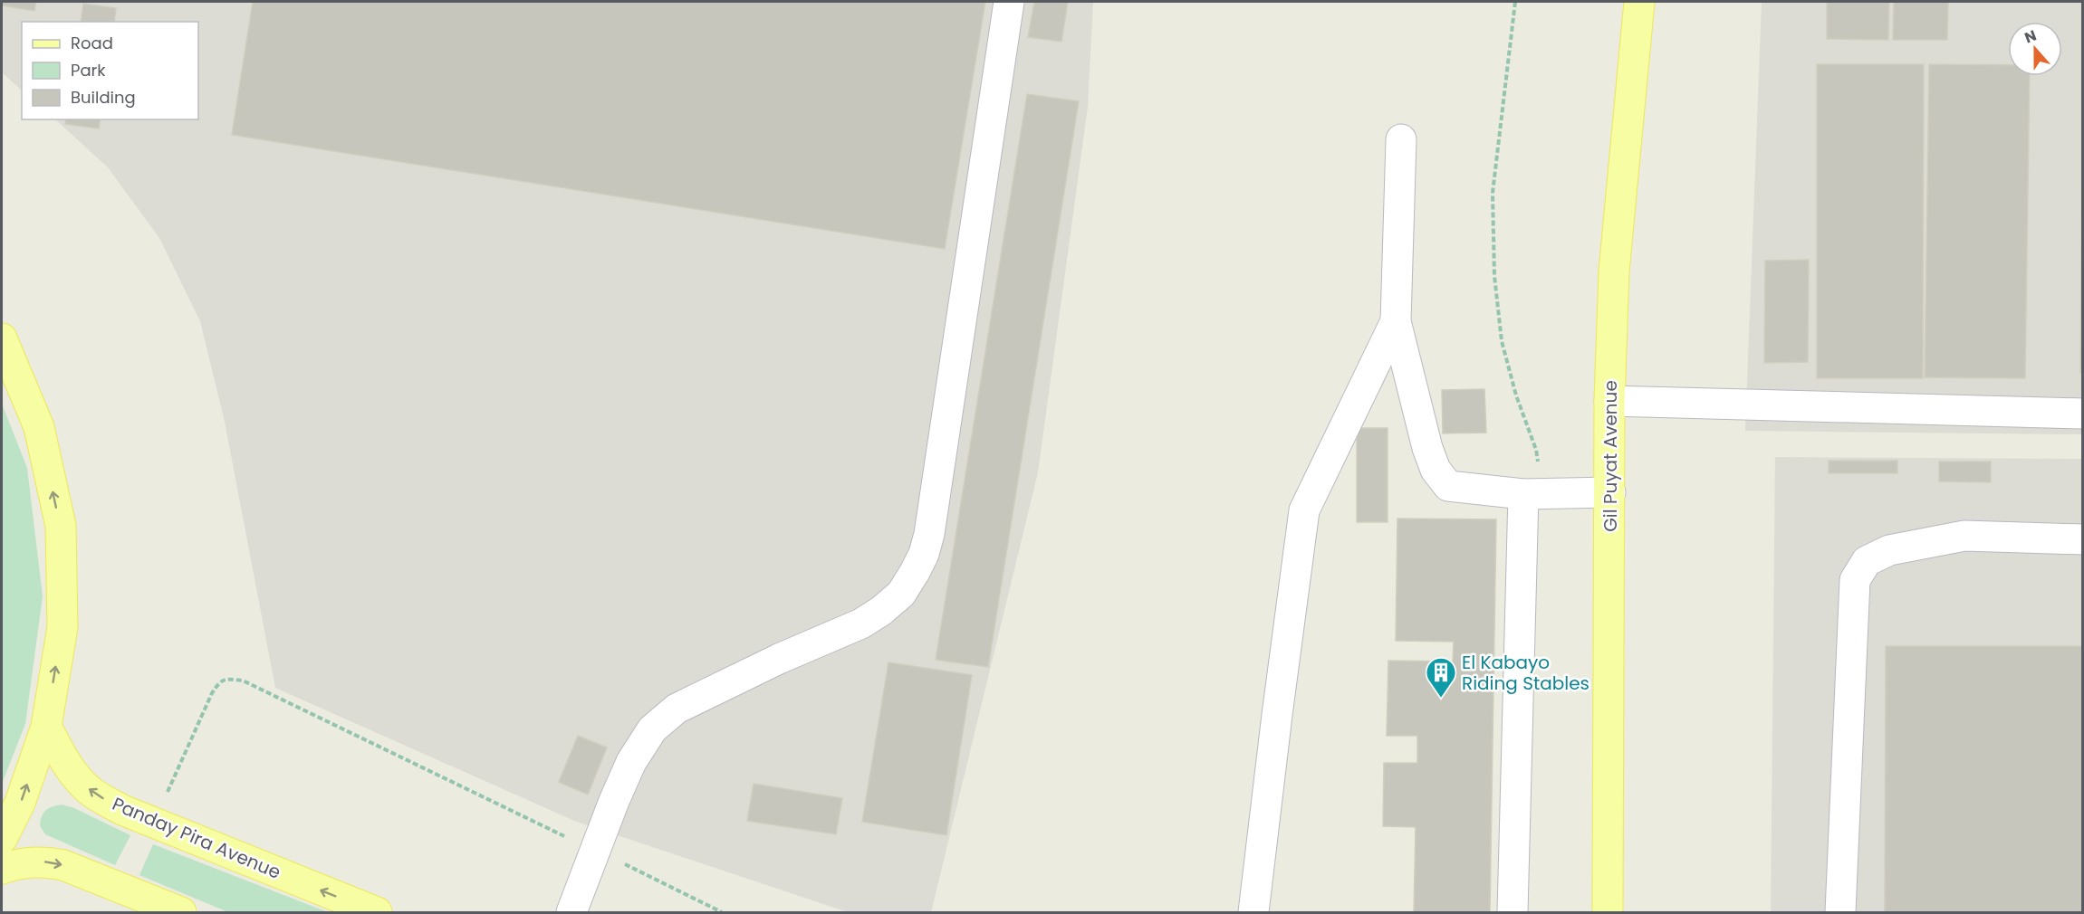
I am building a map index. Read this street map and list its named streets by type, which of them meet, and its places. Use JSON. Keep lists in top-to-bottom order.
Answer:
{
  "streets": {
    "main road": ["Gil Puyat Avenue", "Panday Pira Avenue"]
  },
  "places": {
    "building": ["El Kabayo Riding Stables"]
  },
  "legend": ["Road", "Park", "Building"],
  "north": "top"
}
